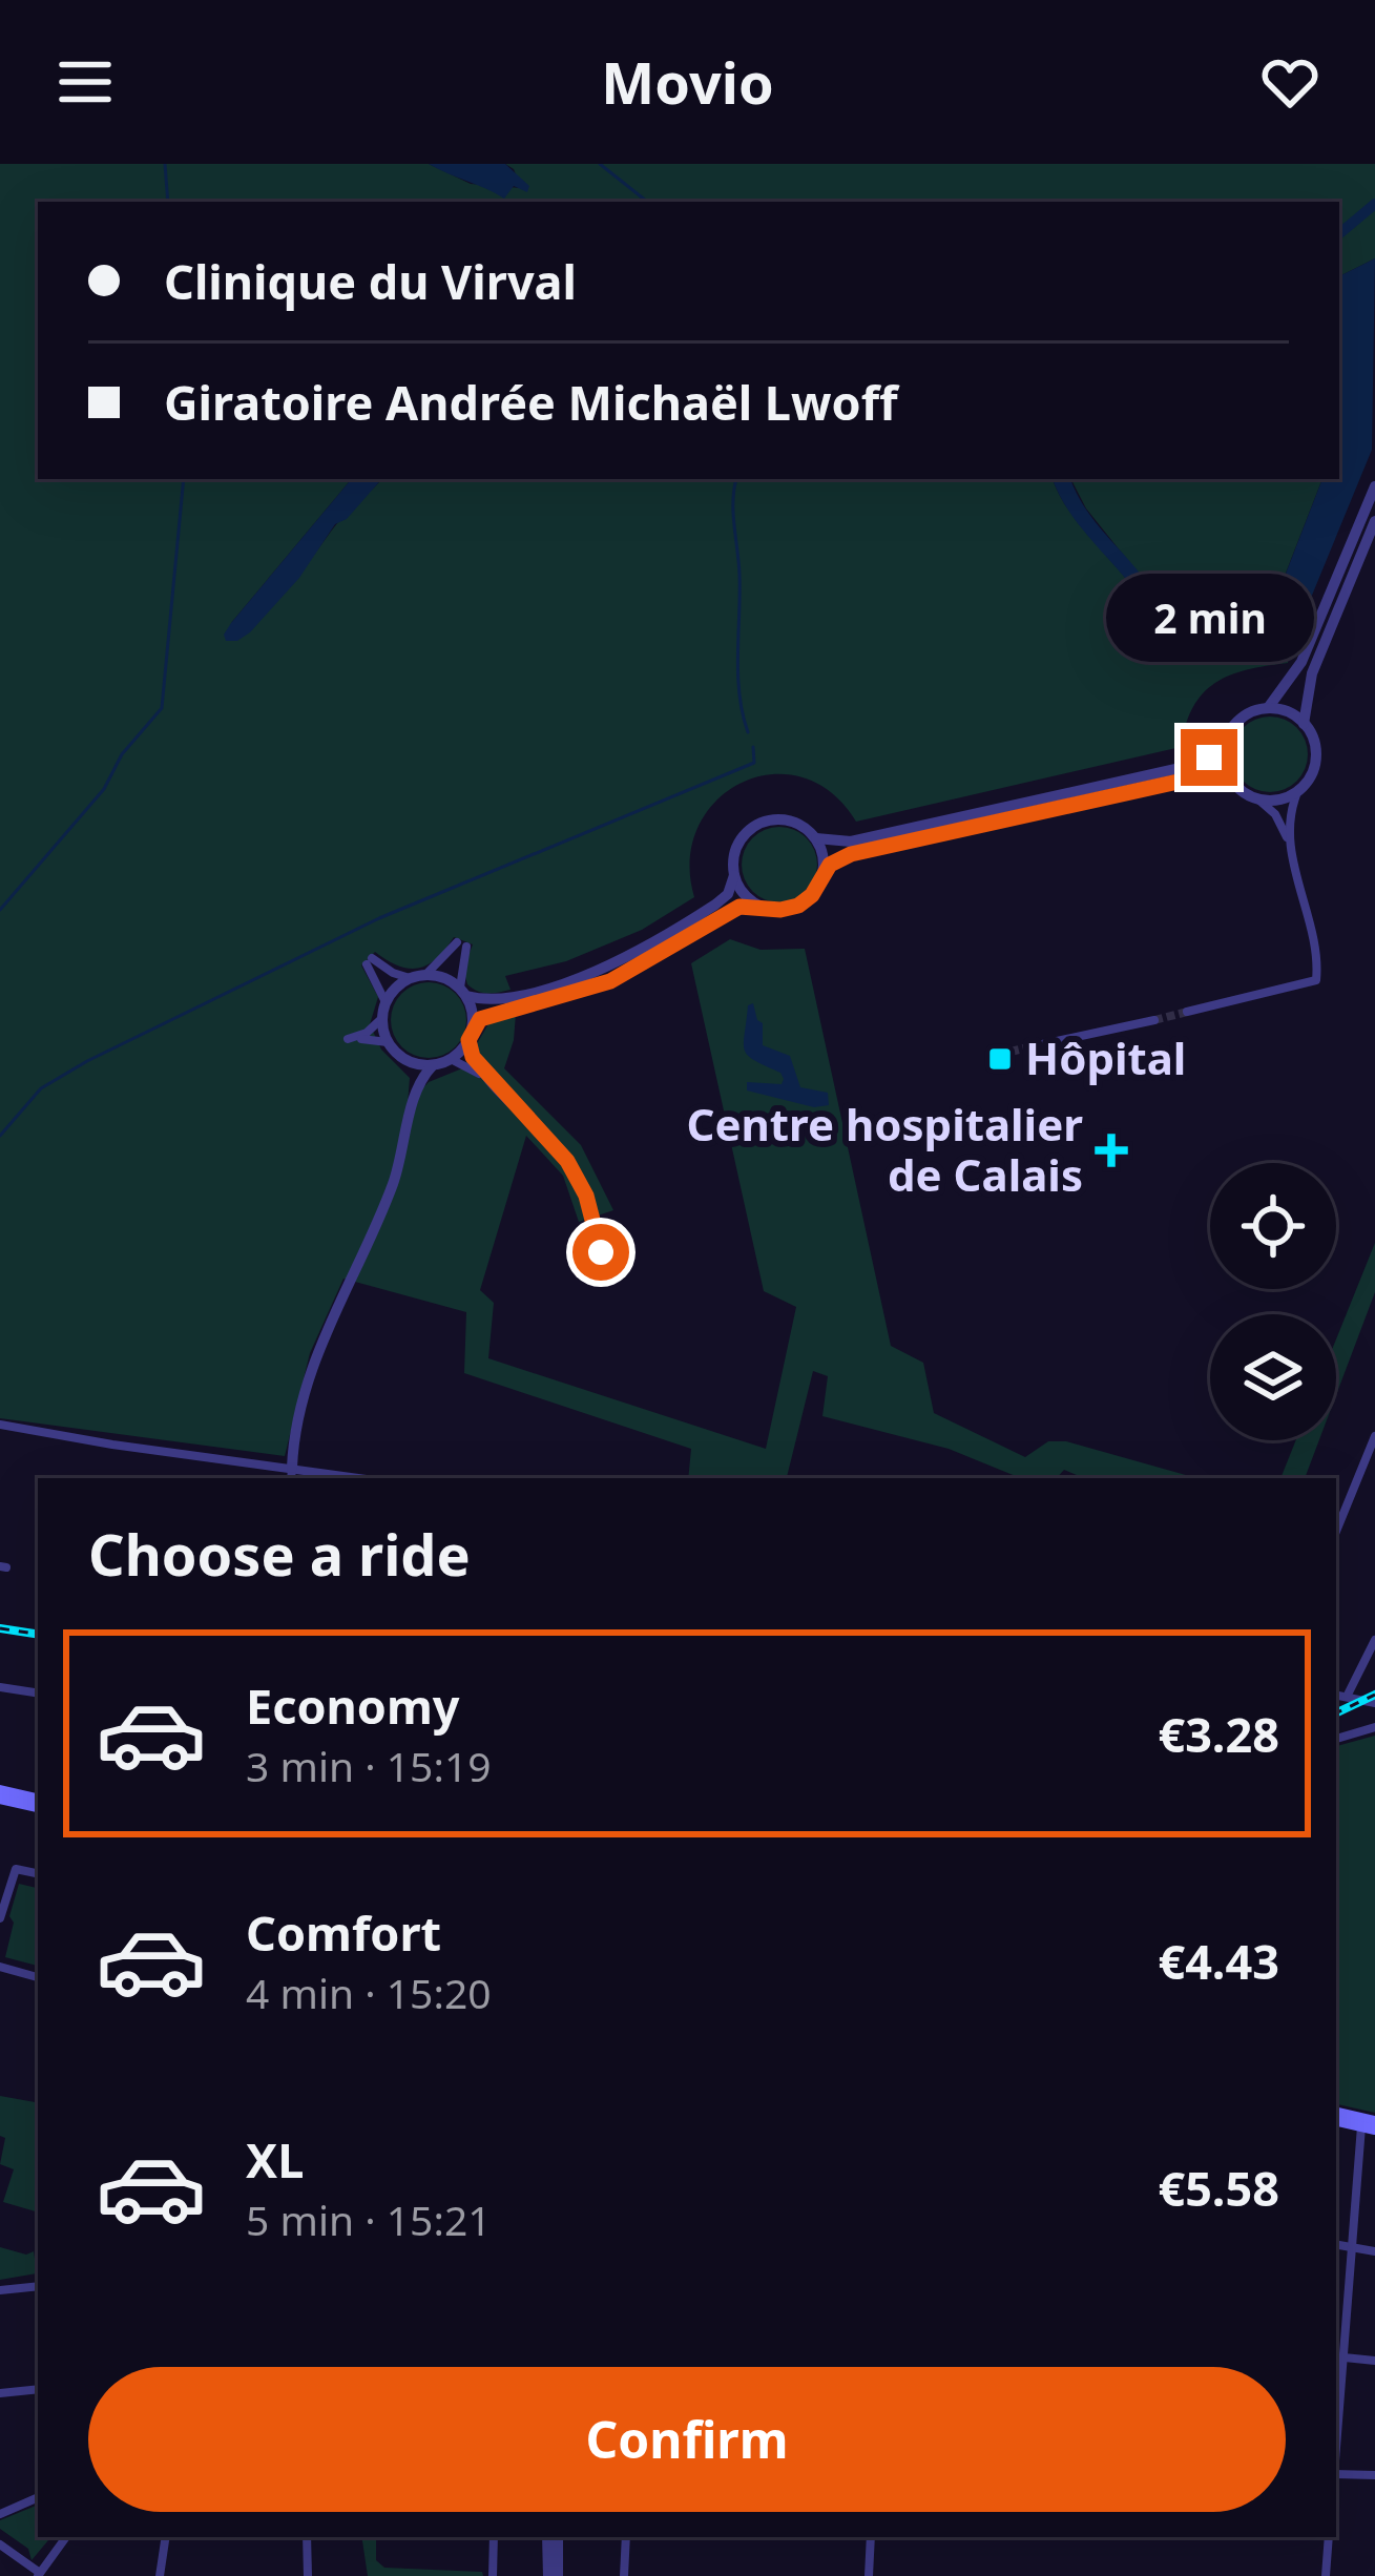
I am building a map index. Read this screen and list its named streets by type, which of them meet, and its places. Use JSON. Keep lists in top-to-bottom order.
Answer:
{
  "places": {
    "transit": ["Hôpital"],
    "health": ["Centre hospitalier de Calais"]
  },
  "page": {
    "header": "Movio",
    "banner": ["Clinique du Virval", "Giratoire Andrée Michaël Lwoff"],
    "bubble": "2 min",
    "heading": "Choose a ride",
    "list": [
      {
        "name": "Economy",
        "note": "3 min · 15:19",
        "value": "€3.28"
      },
      {
        "name": "Comfort",
        "note": "4 min · 15:20",
        "value": "€4.43"
      },
      {
        "name": "XL",
        "note": "5 min · 15:21",
        "value": "€5.58"
      }
    ],
    "buttons": "Confirm"
  }
}
